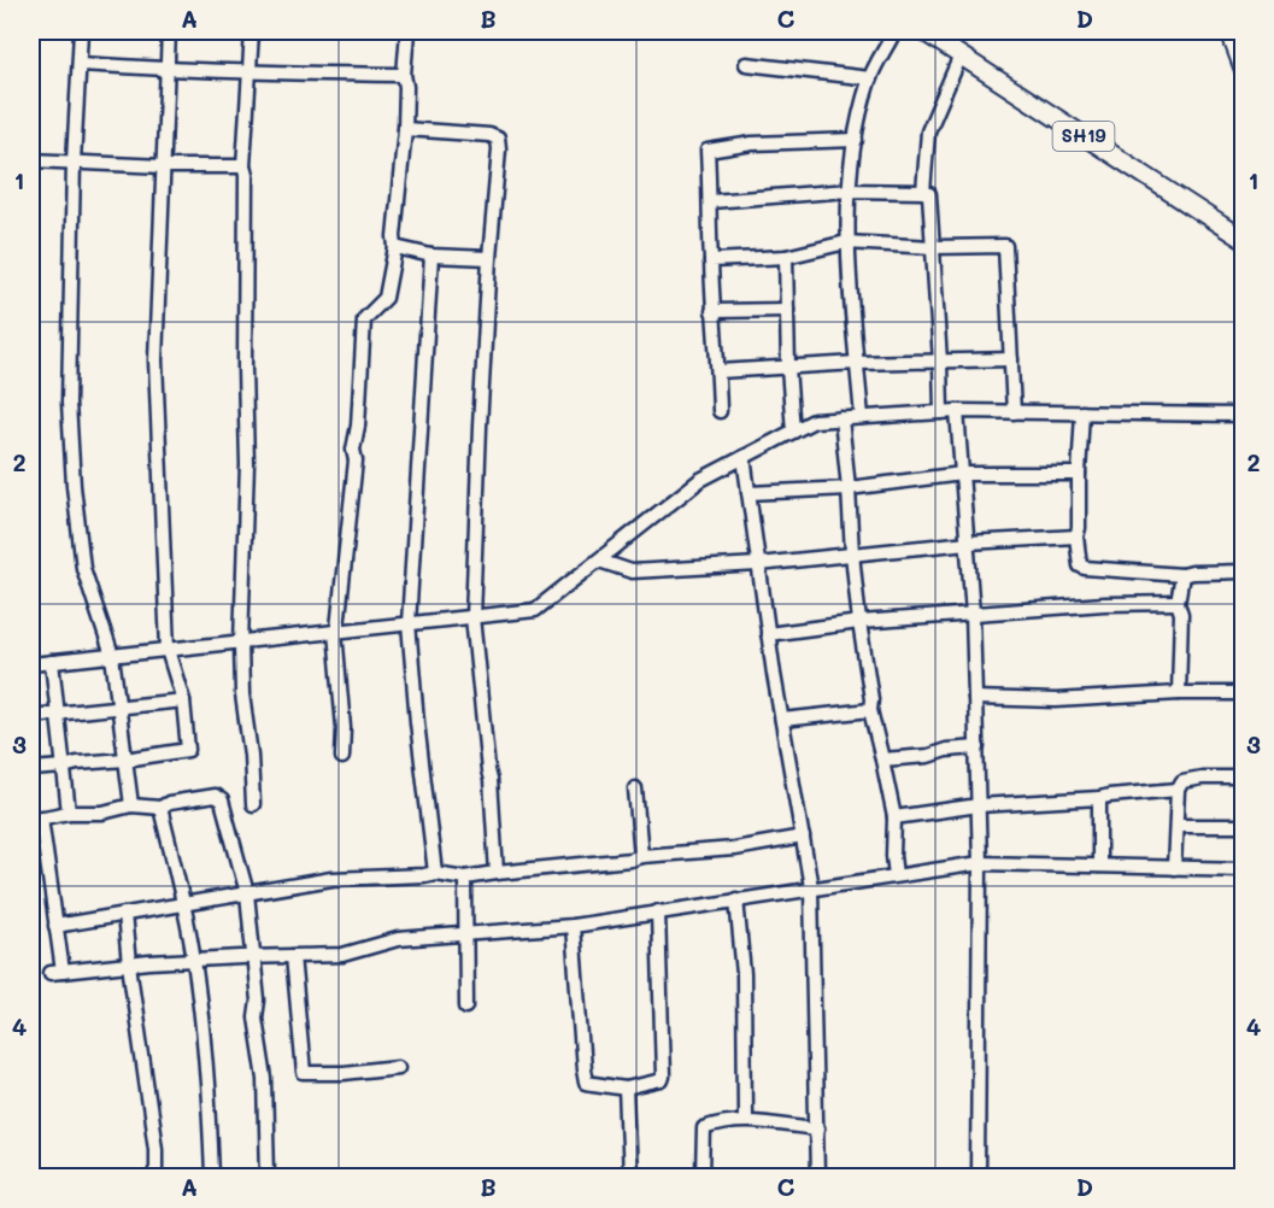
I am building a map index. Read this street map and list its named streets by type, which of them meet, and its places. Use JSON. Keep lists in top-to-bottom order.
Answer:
{
  "streets": {
    "main road": ["SH19"]
  },
  "grid": {
    "columns": [
      "A",
      "B",
      "C",
      "D"
    ],
    "rows": [
      "1",
      "2",
      "3",
      "4"
    ]
  }
}
